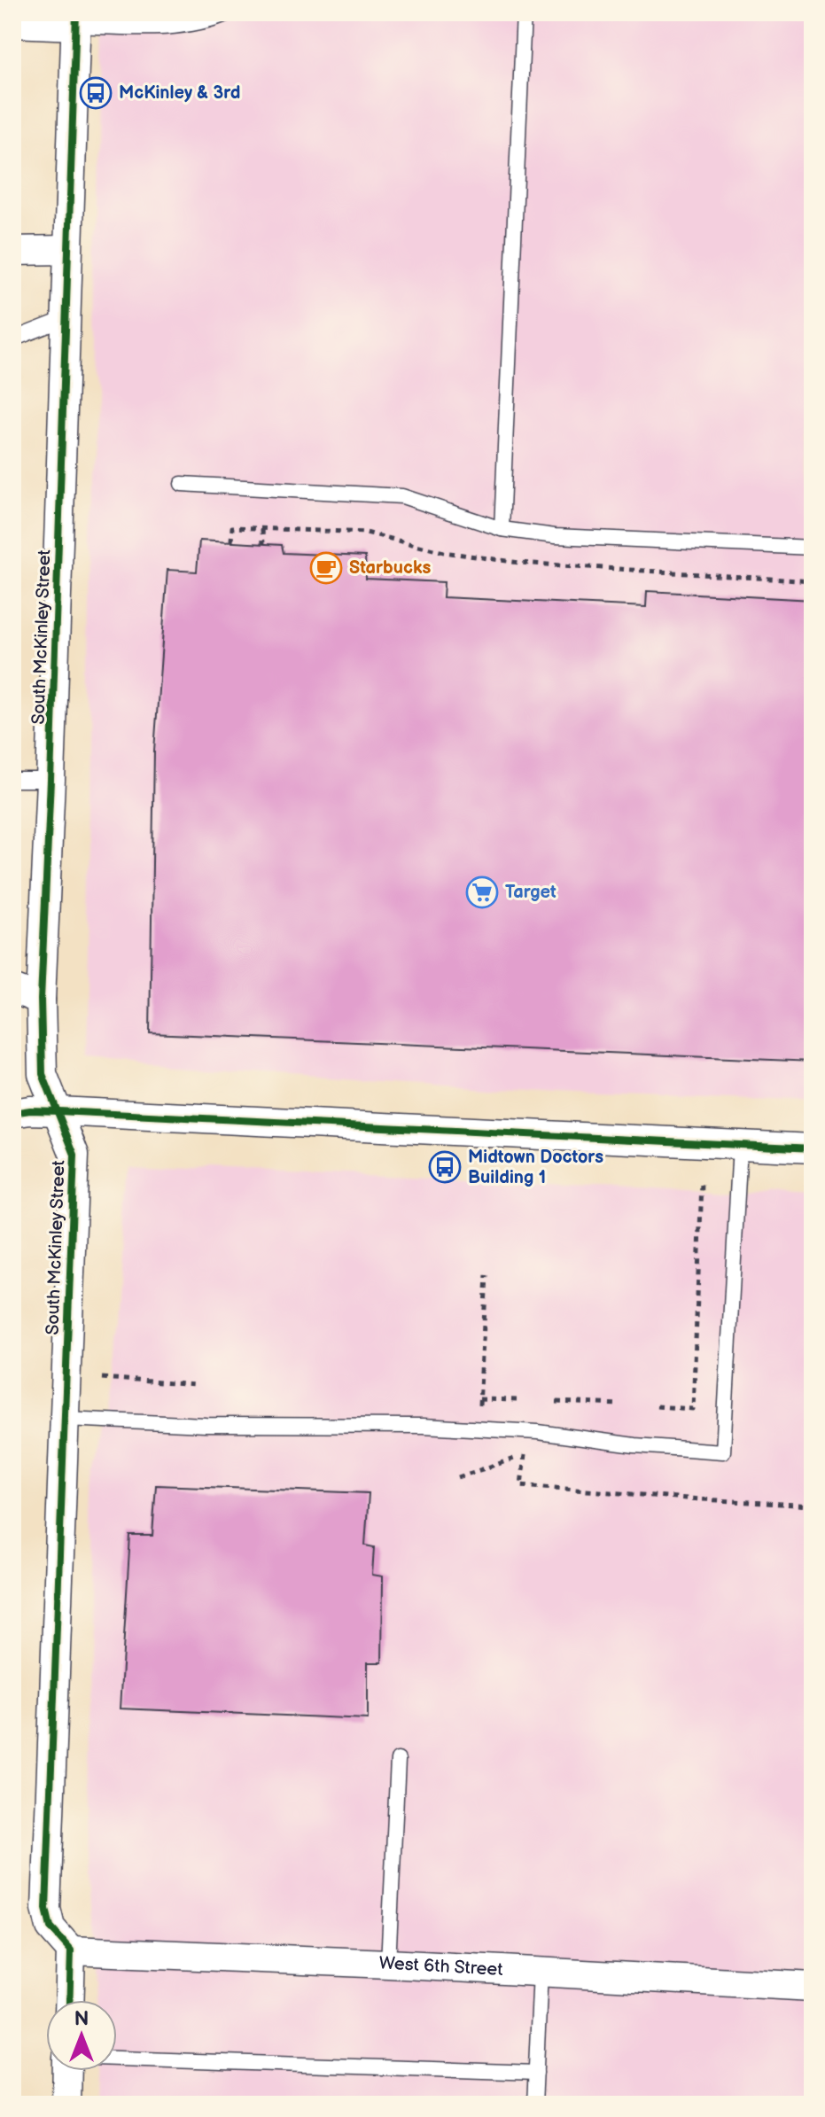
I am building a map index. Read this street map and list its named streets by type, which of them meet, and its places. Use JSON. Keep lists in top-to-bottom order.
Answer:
{
  "streets": {
    "street": ["South McKinley Street", "West 6th Street"]
  },
  "crossings": [
    ["South McKinley Street", "West 6th Street"]
  ],
  "places": {
    "bus stop": ["McKinley & 3rd", "Midtown Doctors Building 1"],
    "cafe": ["Starbucks"],
    "supermarket": ["Target"]
  },
  "north": "top"
}
